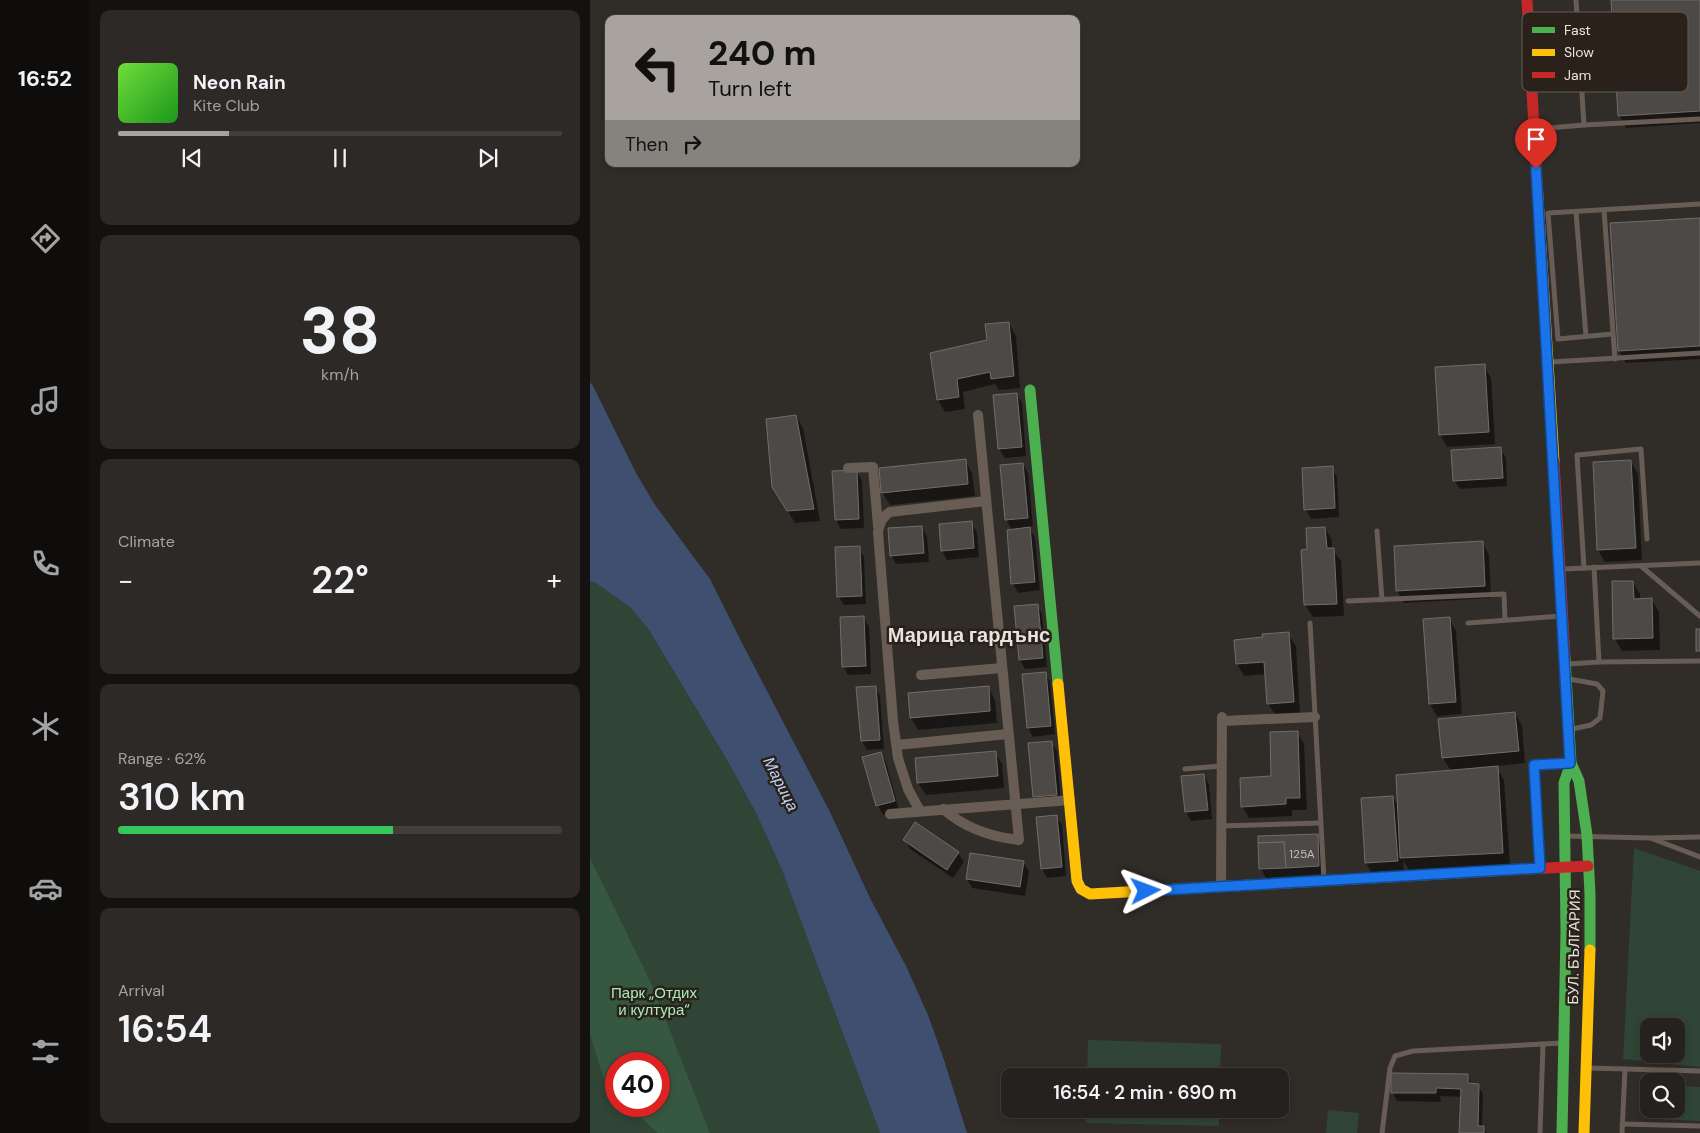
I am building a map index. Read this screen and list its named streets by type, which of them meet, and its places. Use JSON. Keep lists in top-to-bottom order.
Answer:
{
  "streets": {
    "main road": ["БУЛ. БЪЛГАРИЯ"]
  },
  "districts": ["Марица гардънс"],
  "water": ["Марица"],
  "parks": ["Парк „Отдих и култура“"],
  "house_numbers": ["125A"],
  "legend": ["Fast", "Slow", "Jam"],
  "page": {
    "tabs": "16:52",
    "turn": ["240 m", "Turn left"],
    "song": ["Neon Rain", "Kite Club"],
    "then": "Then",
    "tile": [
      ["38", "km/h"],
      "Climate",
      ["Range · 62%", "310 km"],
      ["Arrival", "16:54"]
    ],
    "heat": ["−", "22°", "+"],
    "limit": "40",
    "trip": "16:54 · 2 min · 690 m"
  }
}
